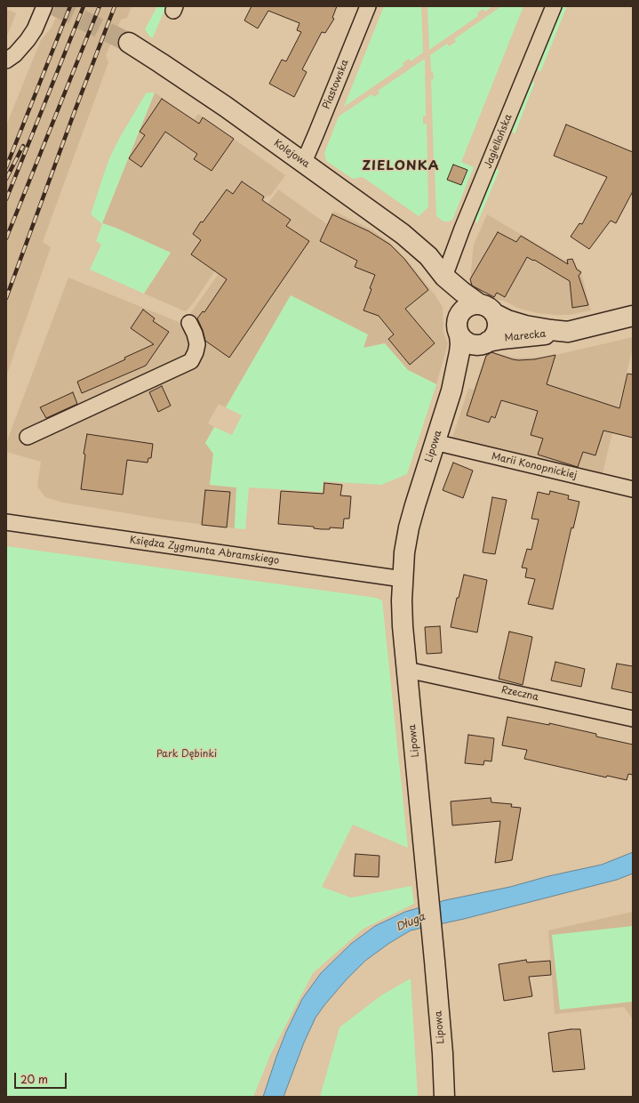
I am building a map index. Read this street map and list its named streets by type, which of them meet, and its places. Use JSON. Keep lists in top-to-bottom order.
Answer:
{
  "streets": {
    "street": [
      "Piastowska",
      "Jagiellońska",
      "Kolejowa",
      "Marecka",
      "Lipowa",
      "Marii Konopnickiej",
      "Księdza Zygmunta Abramskiego",
      "Rzeczna"
    ]
  },
  "crossings": [
    ["Piastowska", "Kolejowa"],
    ["Jagiellońska", "Kolejowa"],
    ["Kolejowa", "Marecka"],
    ["Kolejowa", "Lipowa"],
    ["Marecka", "Lipowa"],
    ["Lipowa", "Marii Konopnickiej"],
    ["Lipowa", "Księdza Zygmunta Abramskiego"],
    ["Lipowa", "Rzeczna"]
  ],
  "districts": ["ZIELONKA"],
  "water": ["Długa"],
  "parks": ["Park Dębinki"],
  "scale_bar": "20 m"
}
